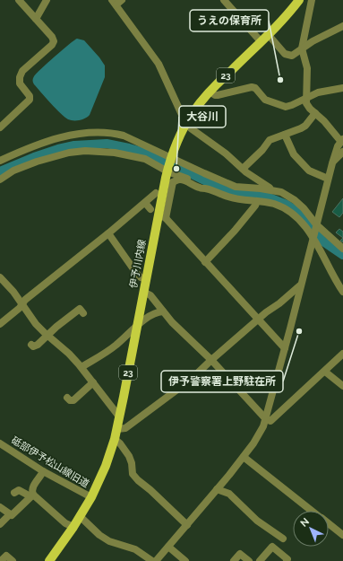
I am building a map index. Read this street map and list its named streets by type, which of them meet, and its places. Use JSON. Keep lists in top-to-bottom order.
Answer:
{
  "streets": {
    "main road": ["23", "伊予川内線"],
    "street": ["砥部伊予松山線旧道"]
  },
  "crossings": [
    ["伊予川内線", "砥部伊予松山線旧道"]
  ],
  "places": ["うえの保育所", "大谷川", "伊予警察署上野駐在所"],
  "north": "top left"
}
